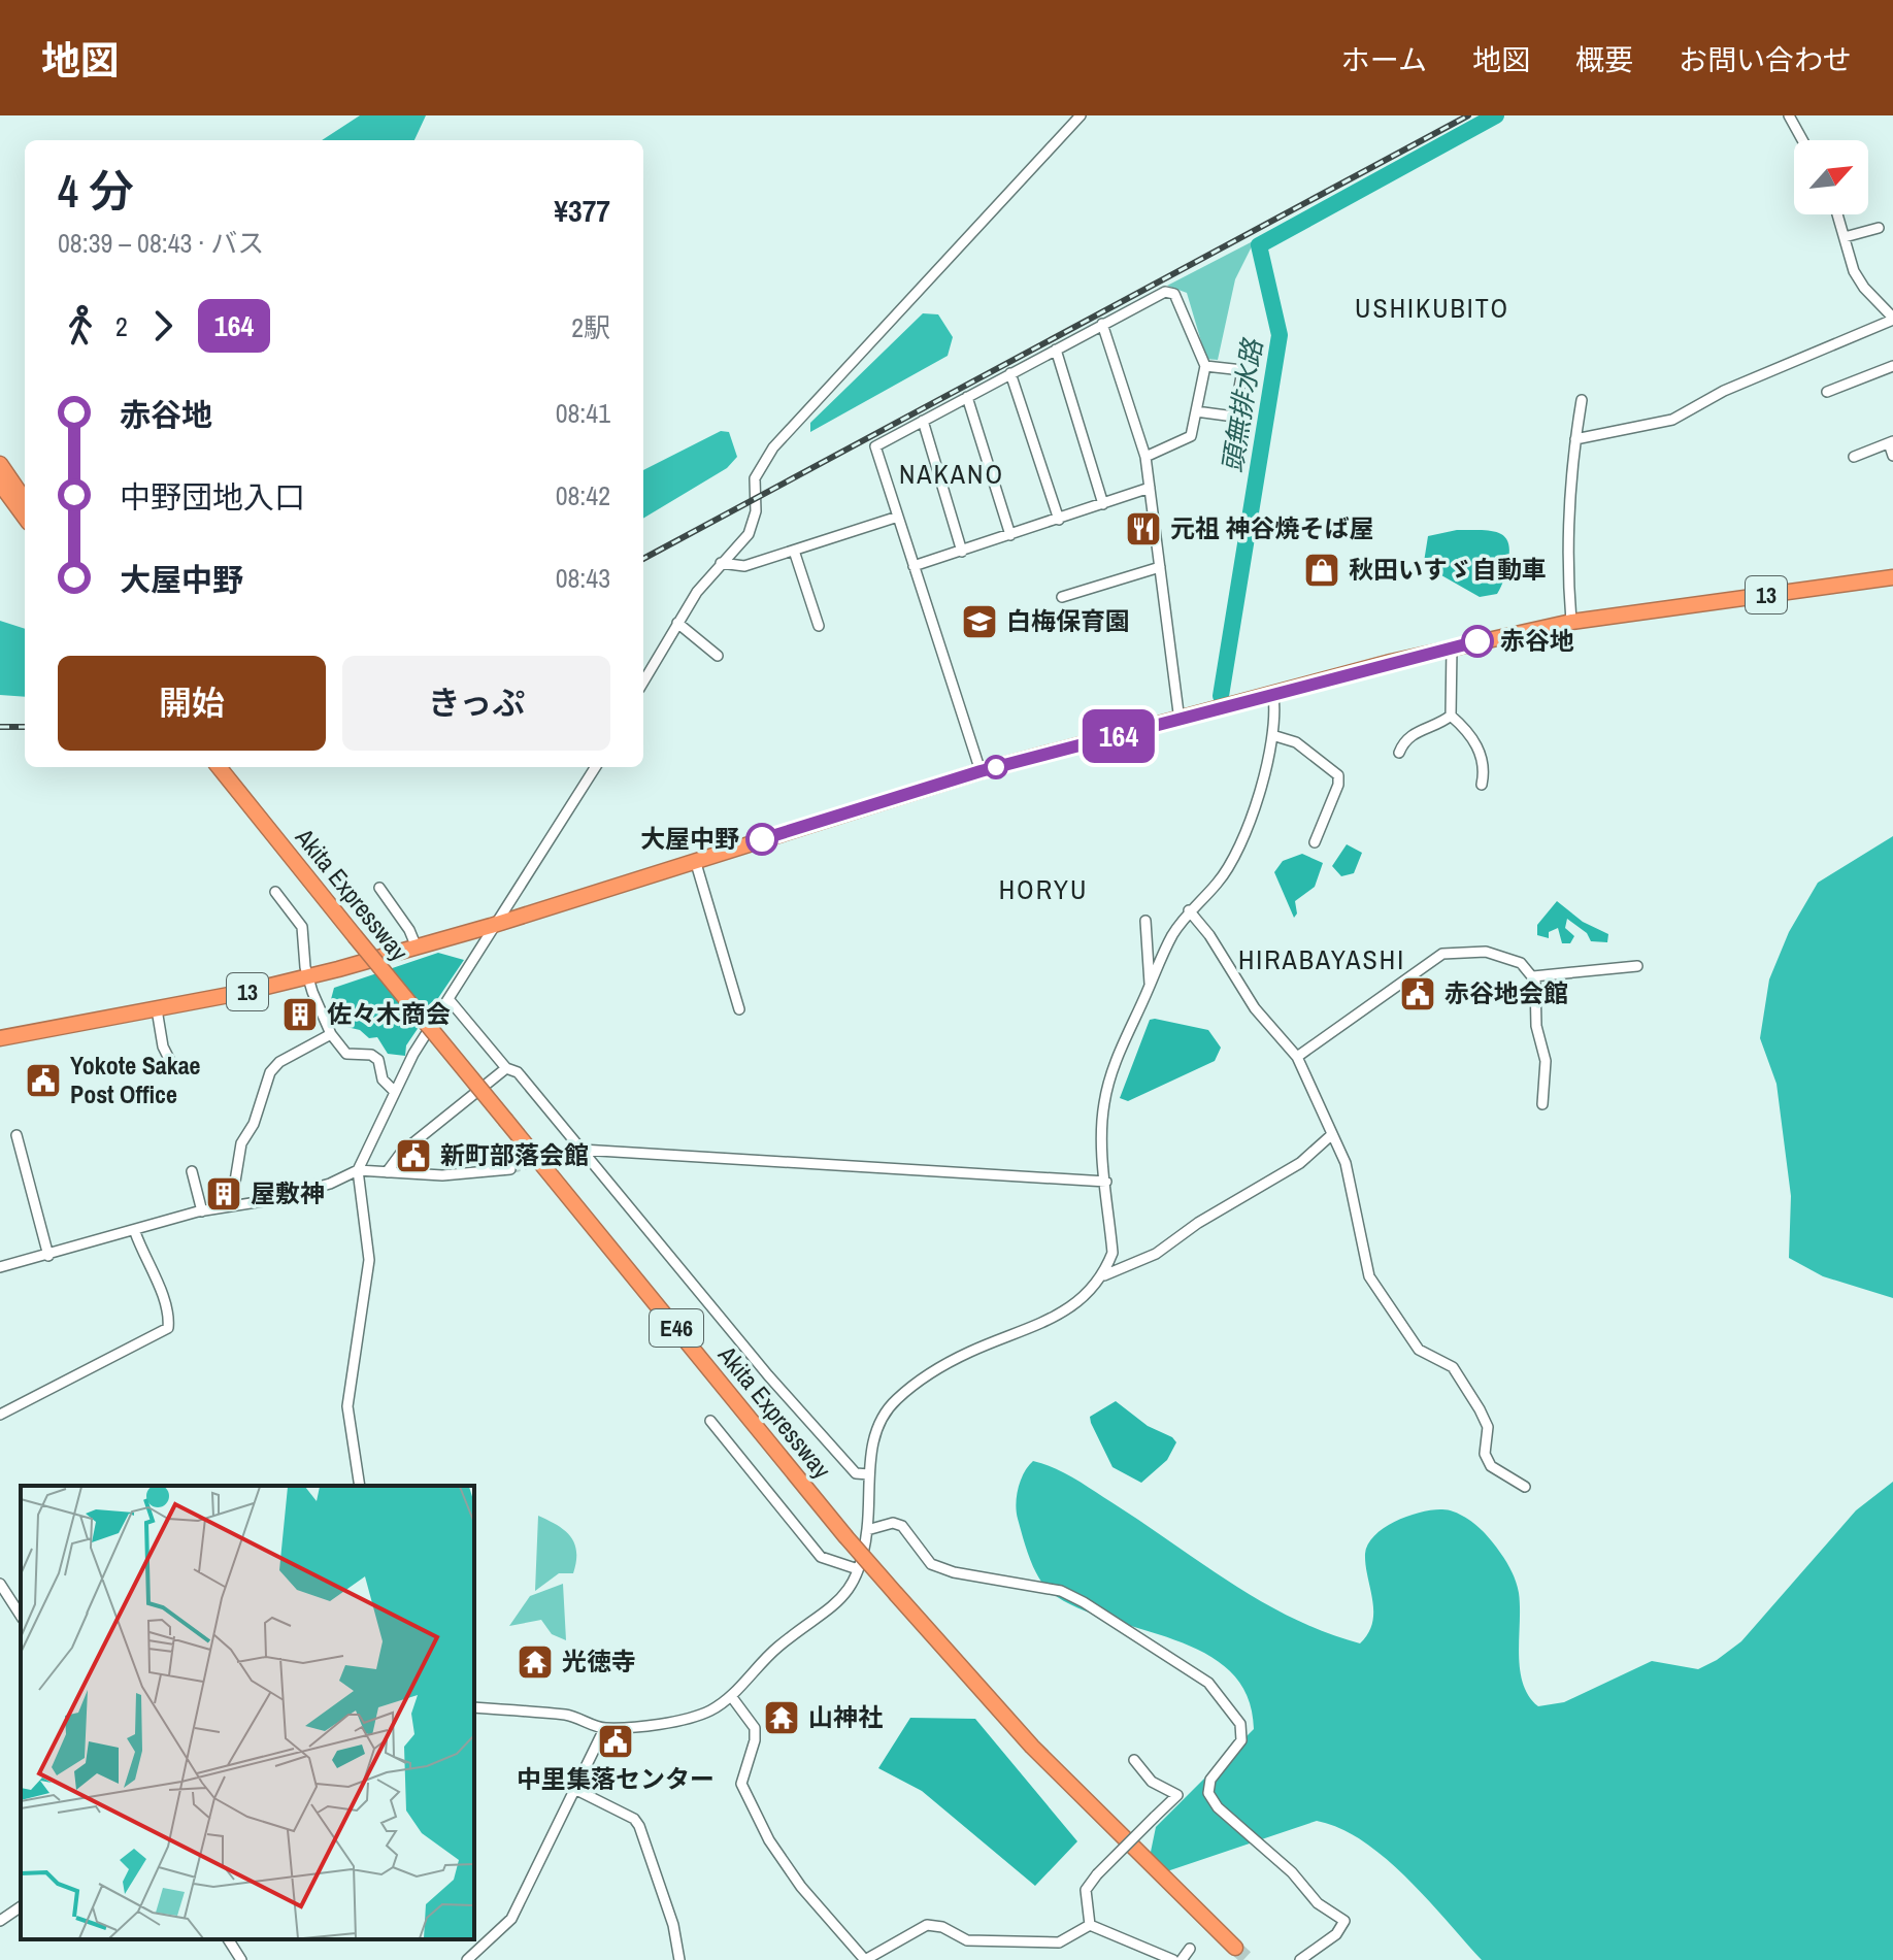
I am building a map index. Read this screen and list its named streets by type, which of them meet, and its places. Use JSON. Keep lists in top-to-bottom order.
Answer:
{
  "streets": {
    "highway": ["13", "Akita Expressway", "E46"]
  },
  "districts": [
    "USHIKUBITO",
    "NAKANO",
    "HORYU",
    "HIRABAYASHI"
  ],
  "water": ["頭無排水路"],
  "places": {
    "restaurant": ["元祖 神谷焼そば屋"],
    "shop": ["秋田いすゞ自動車"],
    "school or university": ["白梅保育園"],
    "other": ["赤谷地", "大屋中野"],
    "public building": [
      "赤谷地会館",
      "Yokote Sakae Post Office",
      "新町部落会館",
      "中里集落センター"
    ],
    "building": ["佐々木商会", "屋敷神"],
    "temple": ["光徳寺", "山神社"]
  },
  "lines": ["bus line 164"],
  "north": "top right",
  "page": {
    "header": "地図",
    "nav": [
      "ホーム",
      "地図",
      "概要",
      "お問い合わせ"
    ],
    "on_map": "164",
    "heading": ["4 分", "08:39 – 08:43 · バス", "¥377"],
    "legs": ["2", "164", "2駅"],
    "list": [
      {
        "name": "赤谷地",
        "value": "08:41"
      },
      {
        "name": "中野団地入口",
        "value": "08:42"
      },
      {
        "name": "大屋中野",
        "value": "08:43"
      }
    ],
    "buttons": ["開始", "きっぷ"]
  }
}
